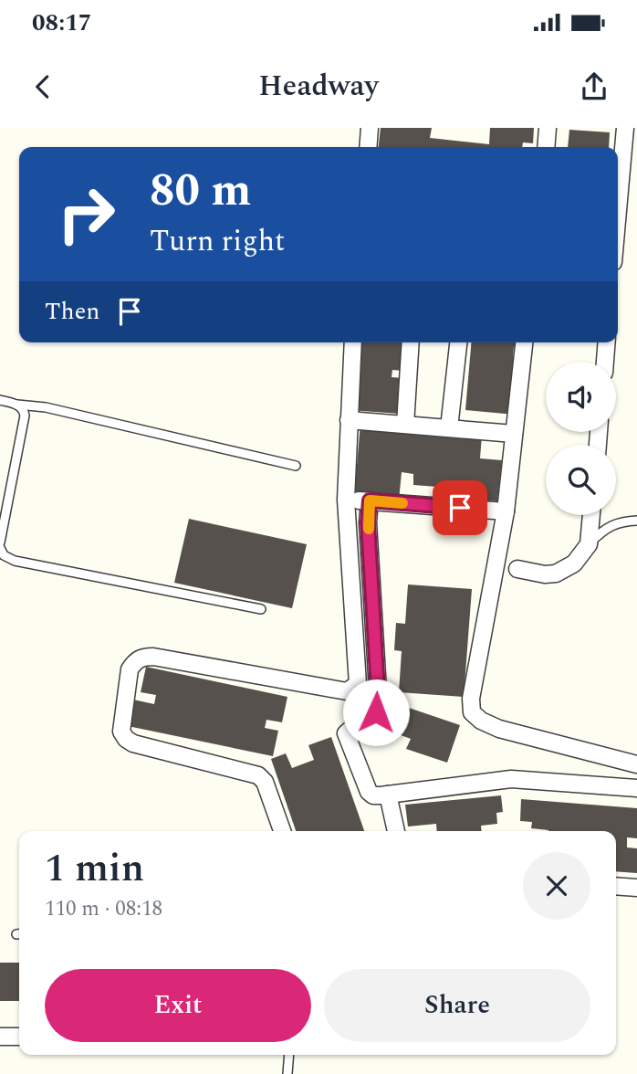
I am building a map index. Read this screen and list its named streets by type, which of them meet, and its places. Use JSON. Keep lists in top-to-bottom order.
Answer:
{
  "page": {
    "status": "08:17",
    "header": "Headway",
    "turn": ["80 m", "Turn right"],
    "then": "Then",
    "heading": ["1 min", "110 m · 08:18"],
    "buttons": ["Exit", "Share"]
  }
}
